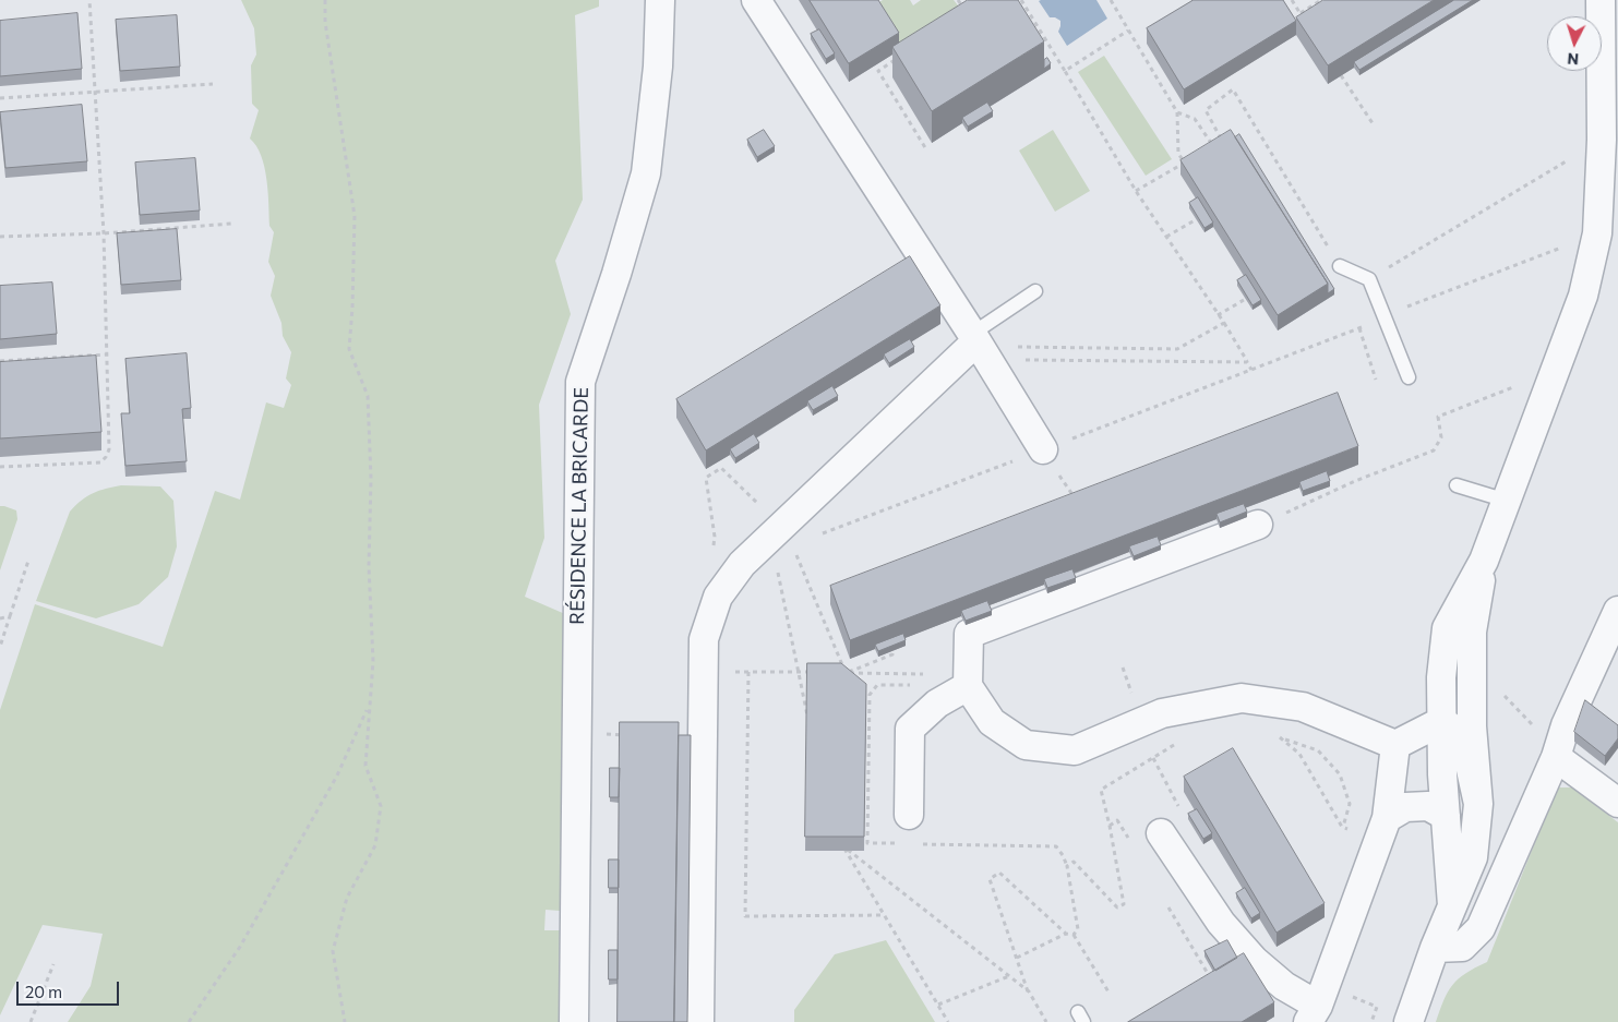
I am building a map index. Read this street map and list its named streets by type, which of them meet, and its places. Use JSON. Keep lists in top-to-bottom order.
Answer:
{
  "streets": {
    "street": ["RÉSIDENCE LA BRICARDE"]
  },
  "scale_bar": "20 m",
  "north": "bottom"
}
